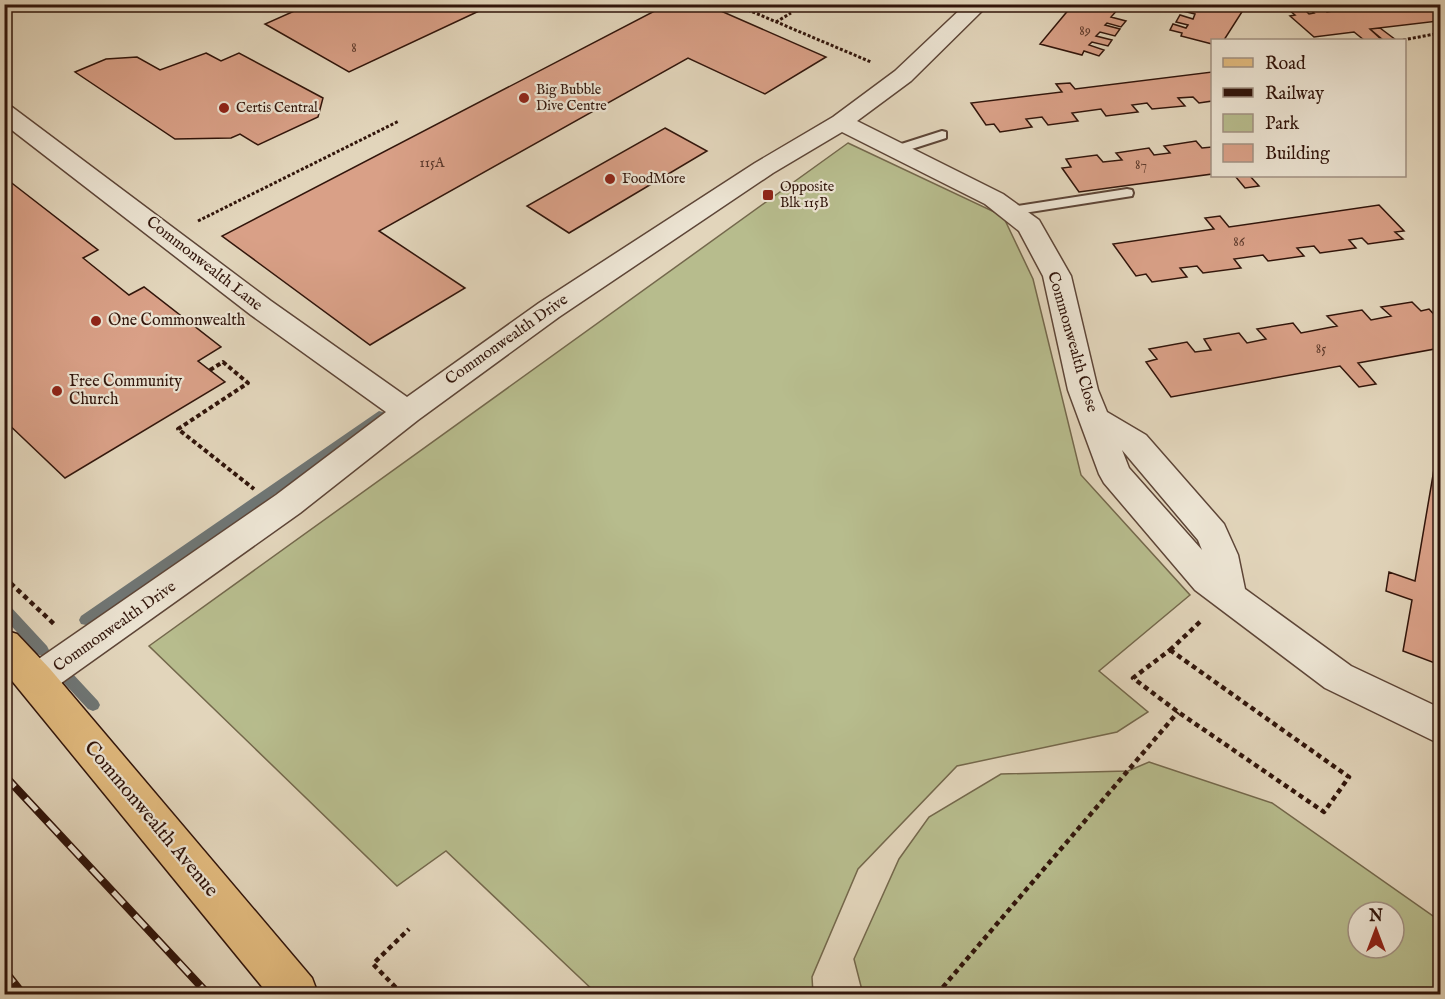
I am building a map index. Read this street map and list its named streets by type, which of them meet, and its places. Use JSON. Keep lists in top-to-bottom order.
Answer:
{
  "streets": {
    "main road": ["Commonwealth Avenue"],
    "street": ["Commonwealth Lane", "Commonwealth Drive", "Commonwealth Close"]
  },
  "crossings": [
    ["Commonwealth Lane", "Commonwealth Drive"],
    ["Commonwealth Drive", "Commonwealth Close"],
    ["Commonwealth Drive", "Commonwealth Avenue"]
  ],
  "places": {
    "other": [
      "Big Bubble Dive Centre",
      "Certis Central",
      "FoodMore",
      "One Commonwealth",
      "Free Community Church"
    ],
    "transit": ["Opposite Blk 115B"]
  },
  "house_numbers": [
    "89",
    "8",
    "115A",
    "87",
    "86",
    "85"
  ],
  "legend": [
    "Road",
    "Railway",
    "Park",
    "Building"
  ],
  "north": "top"
}
